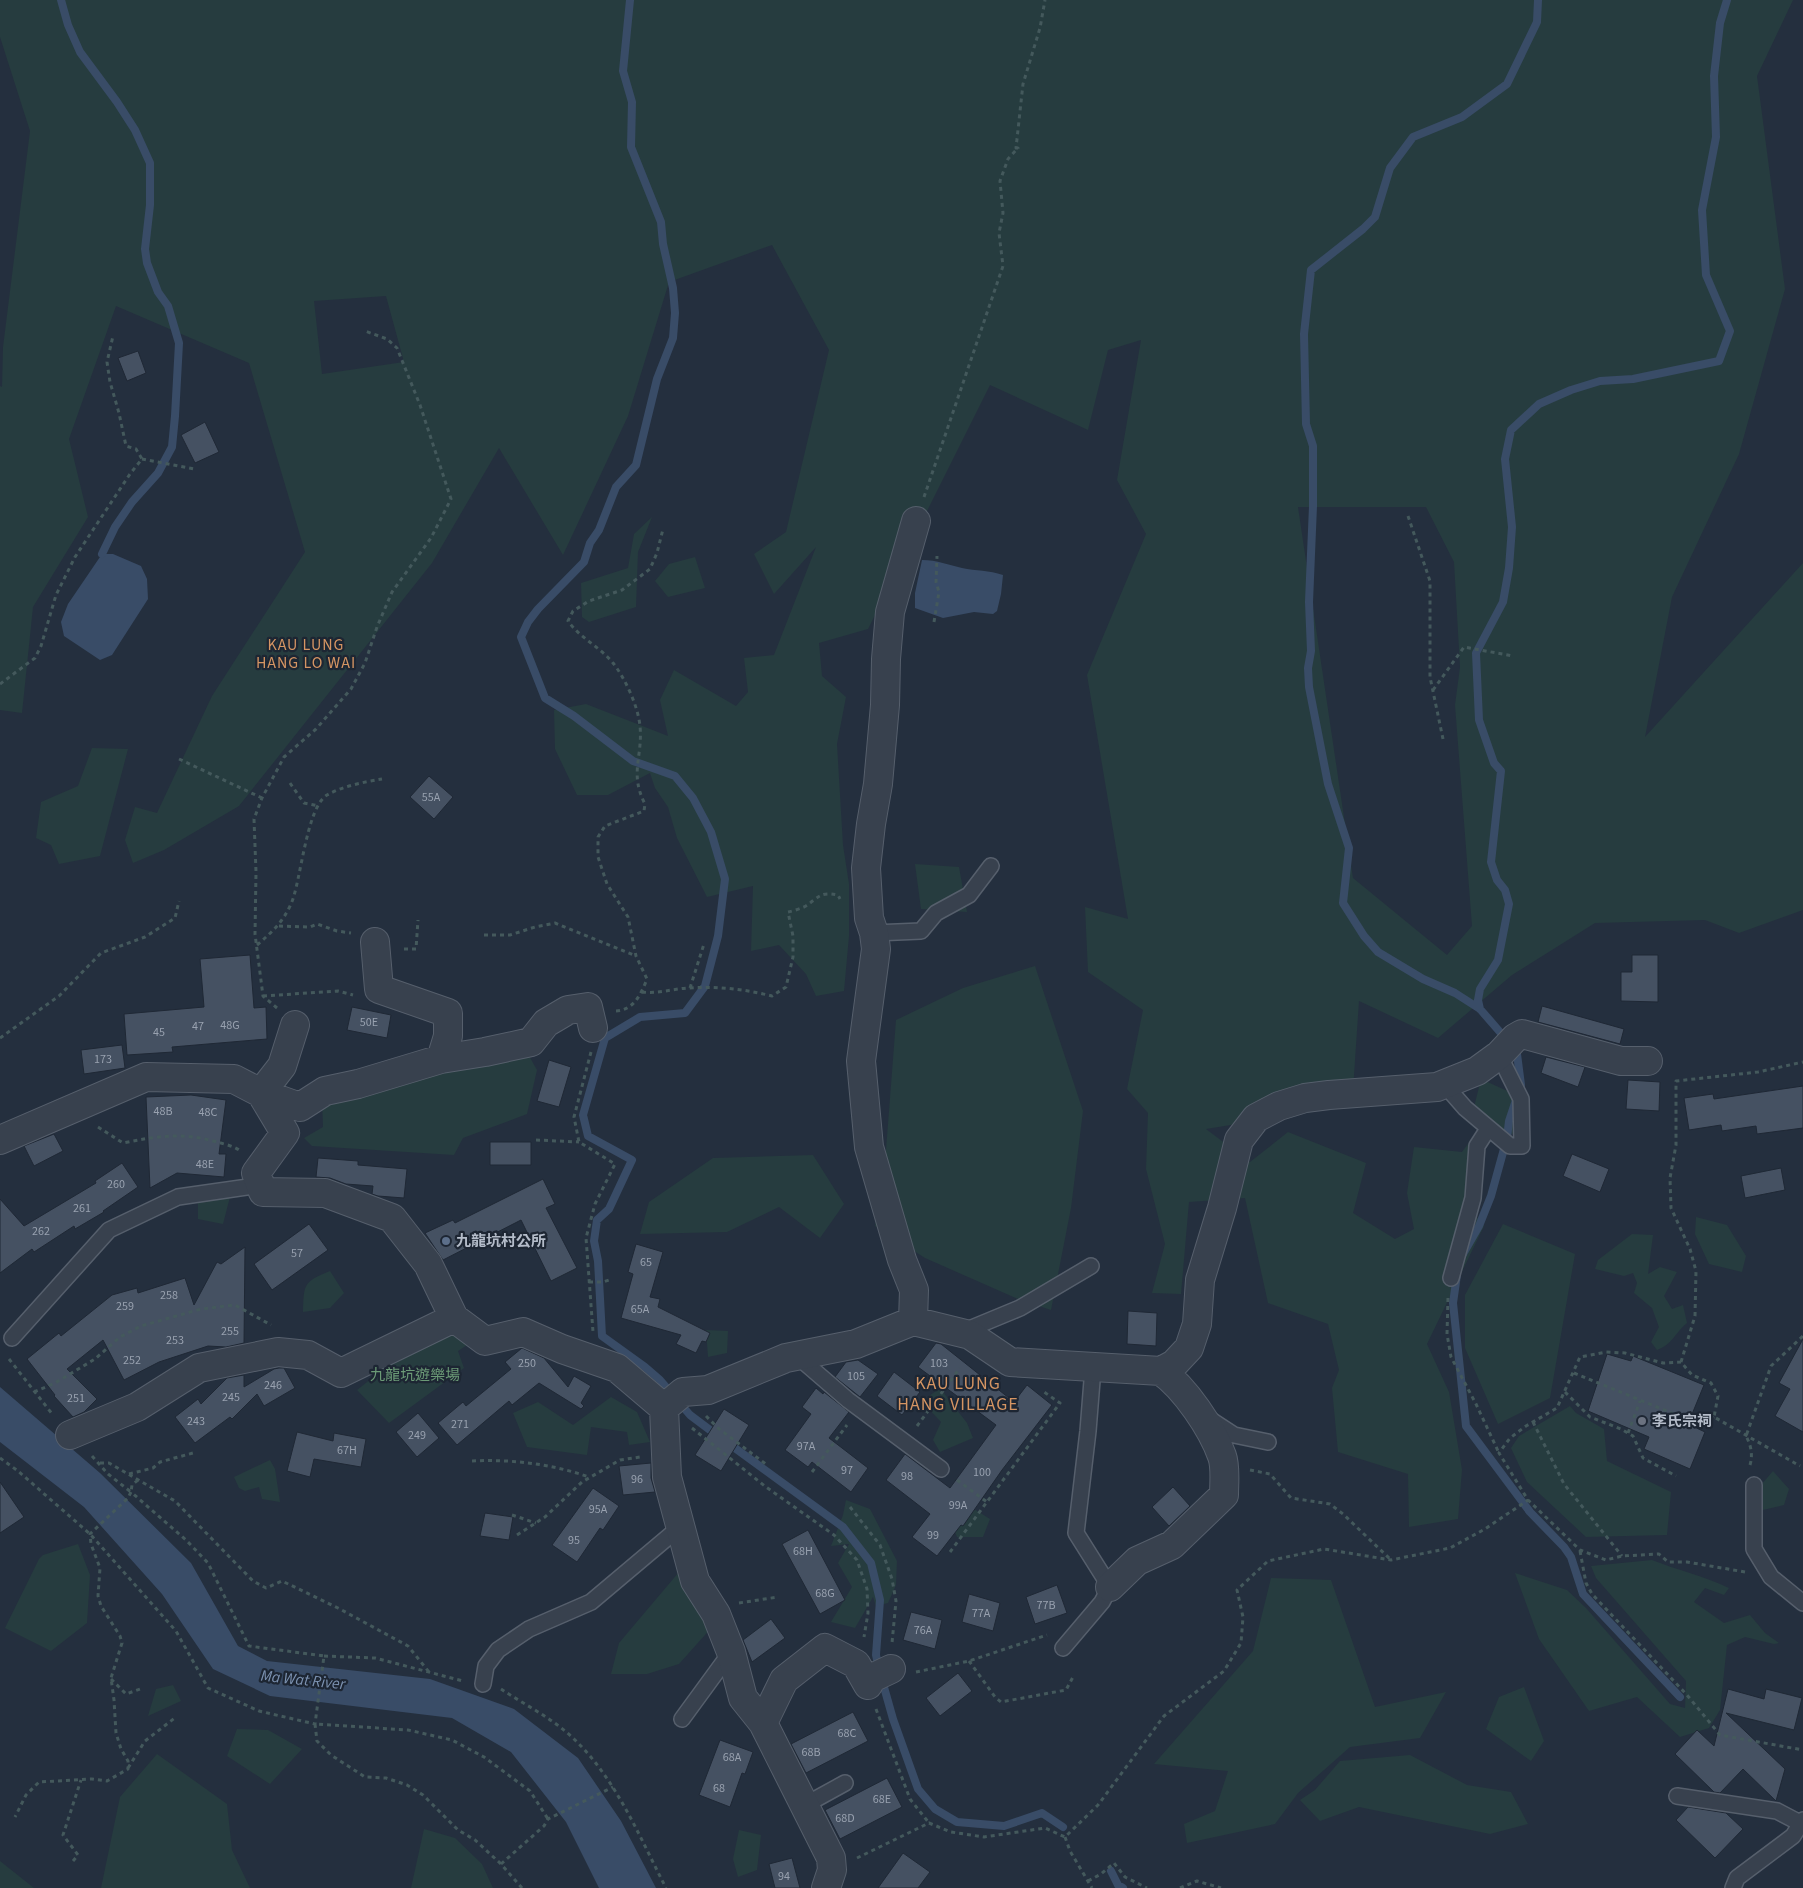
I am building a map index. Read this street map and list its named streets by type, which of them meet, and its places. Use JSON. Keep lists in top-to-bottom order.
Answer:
{
  "districts": ["KAU LUNG HANG LO WAI", "KAU LUNG HANG VILLAGE"],
  "water": ["Ma Wat River"],
  "parks": ["九龍坑遊樂場"],
  "places": ["九龍坑村公所", "李氏宗祠"],
  "house_numbers": [
    "55A",
    "50E",
    "48G",
    "47",
    "45",
    "173",
    "48B",
    "48C",
    "48E",
    "260",
    "261",
    "262",
    "57",
    "65",
    "258",
    "259",
    "65A",
    "255",
    "253",
    "252",
    "250",
    "103",
    "105",
    "246",
    "245",
    "251",
    "243",
    "271",
    "249",
    "97A",
    "67H",
    "97",
    "100",
    "98",
    "96",
    "99A",
    "95A",
    "99",
    "95",
    "68H",
    "68G",
    "77B",
    "77A",
    "76A",
    "68C",
    "68B",
    "68A",
    "68",
    "68E",
    "68D",
    "94"
  ]
}
